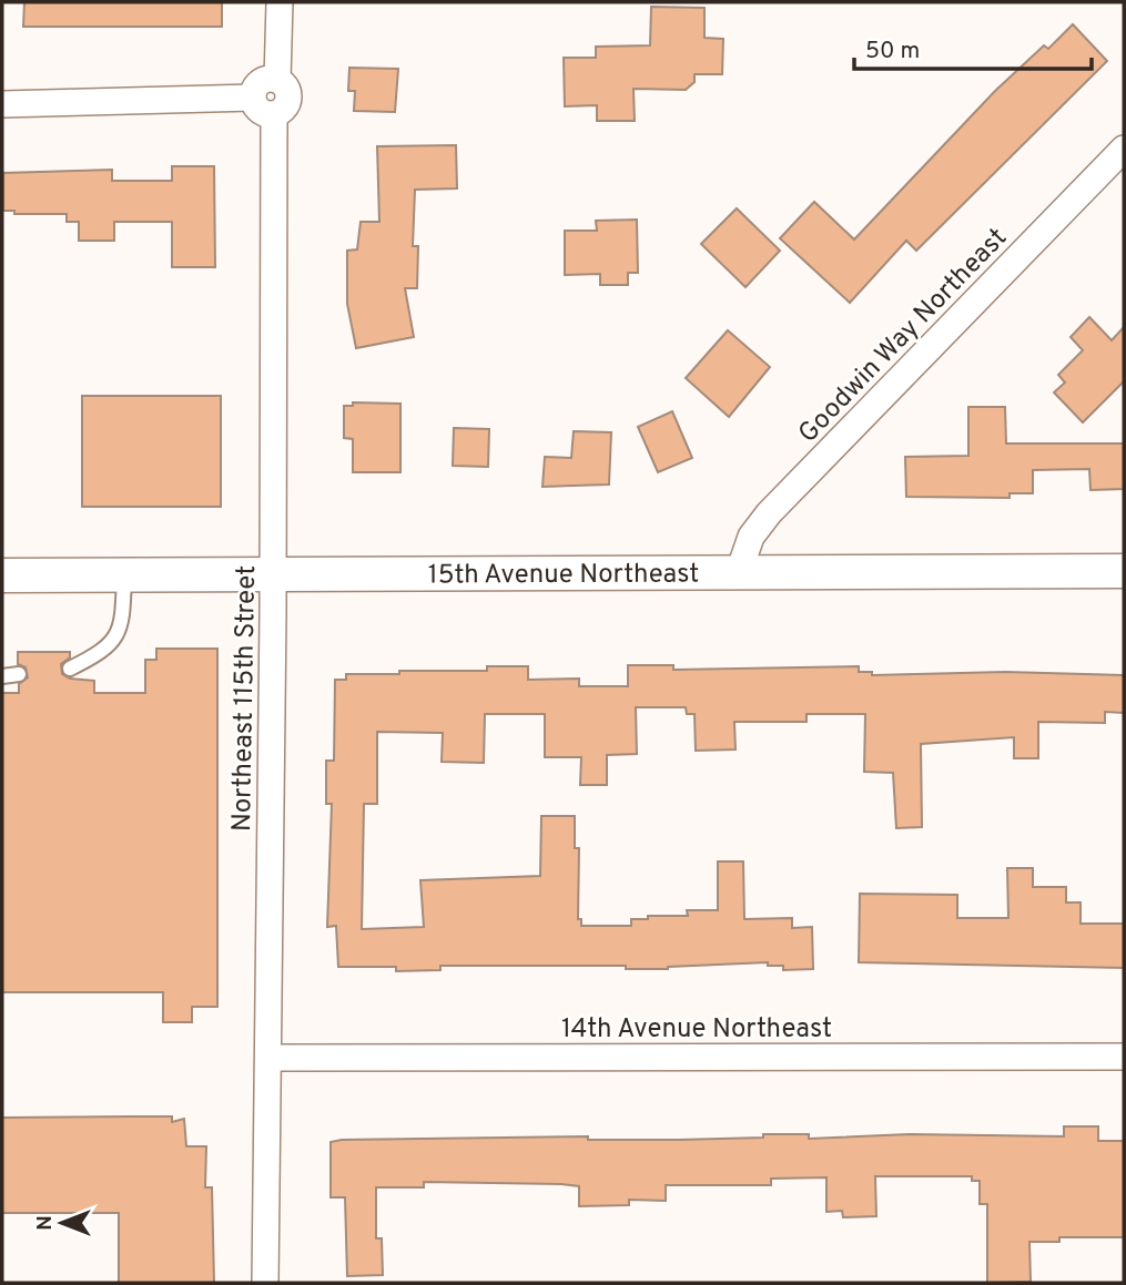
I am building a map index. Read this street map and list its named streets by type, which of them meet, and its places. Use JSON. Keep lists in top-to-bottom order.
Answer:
{
  "streets": {
    "street": [
      "Goodwin Way Northeast",
      "15th Avenue Northeast",
      "Northeast 115th Street",
      "14th Avenue Northeast"
    ]
  },
  "crossings": [
    ["Goodwin Way Northeast", "15th Avenue Northeast"],
    ["15th Avenue Northeast", "Northeast 115th Street"],
    ["Northeast 115th Street", "14th Avenue Northeast"]
  ],
  "scale_bar": "50 m",
  "north": "left"
}
